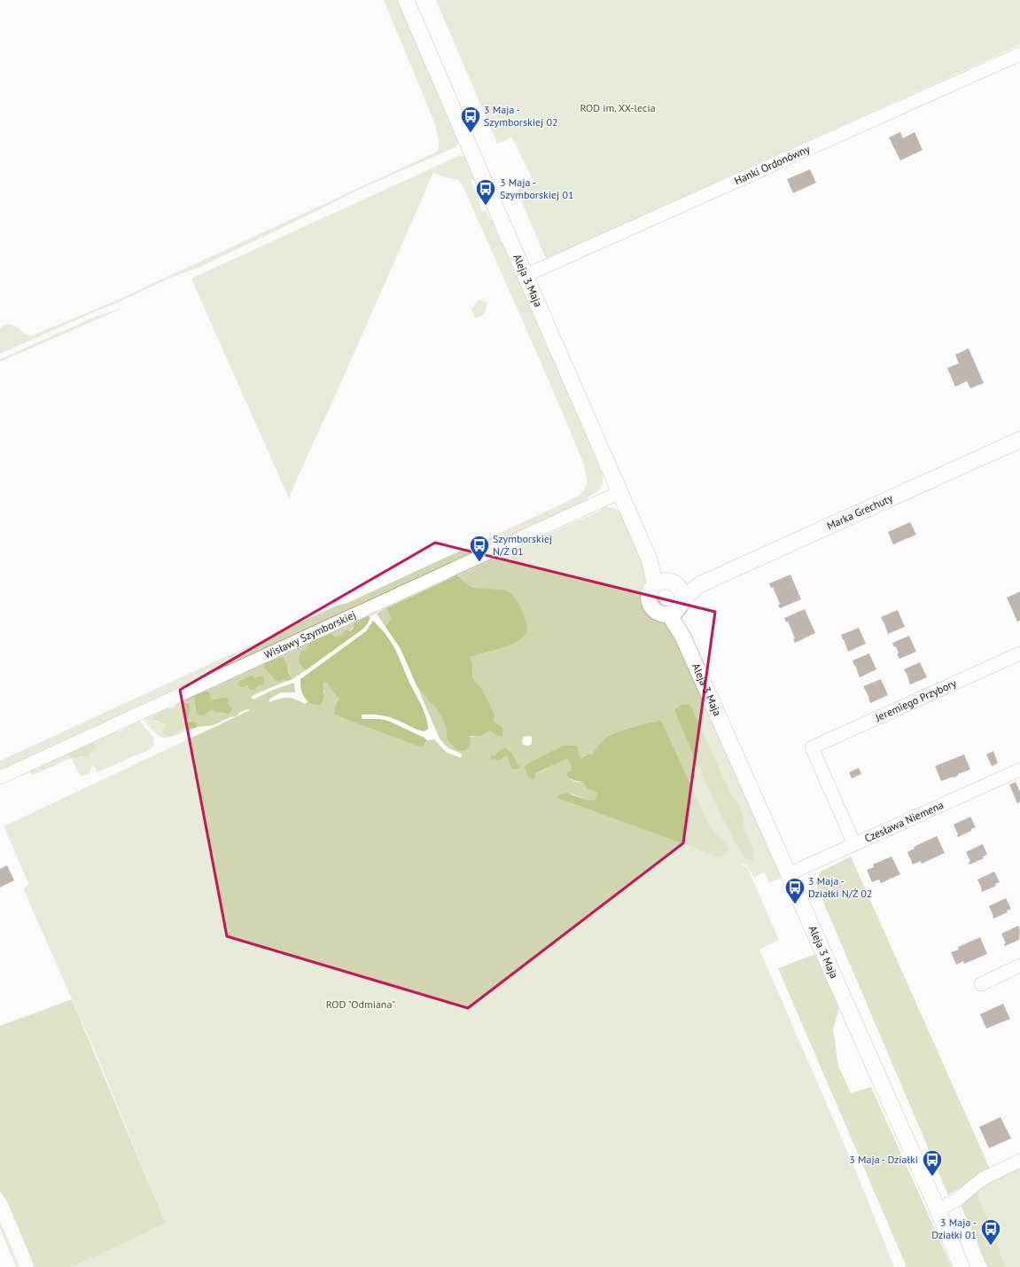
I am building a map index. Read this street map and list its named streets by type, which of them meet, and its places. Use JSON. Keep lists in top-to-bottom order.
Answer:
{
  "streets": {
    "street": [
      "Hanki Ordonówny",
      "Aleja 3 Maja",
      "Marka Grechuty",
      "Wisławy Szymborskiej",
      "Jeremiego Przybory",
      "Czesława Niemena"
    ]
  },
  "crossings": [
    ["Hanki Ordonówny", "Aleja 3 Maja"],
    ["Aleja 3 Maja", "Marka Grechuty"],
    ["Aleja 3 Maja", "Wisławy Szymborskiej"],
    ["Aleja 3 Maja", "Czesława Niemena"],
    ["Jeremiego Przybory", "Czesława Niemena"]
  ],
  "parks": ["ROD im. XX-lecia", "ROD \"Odmiana\""],
  "places": {
    "bus stop": [
      "3 Maja - Szymborskiej 02",
      "3 Maja - Szymborskiej 01",
      "Szymborskiej N/Ż 01",
      "3 Maja - Działki N/Ż 02",
      "3 Maja - Działki",
      "3 Maja - Działki 01"
    ]
  }
}
